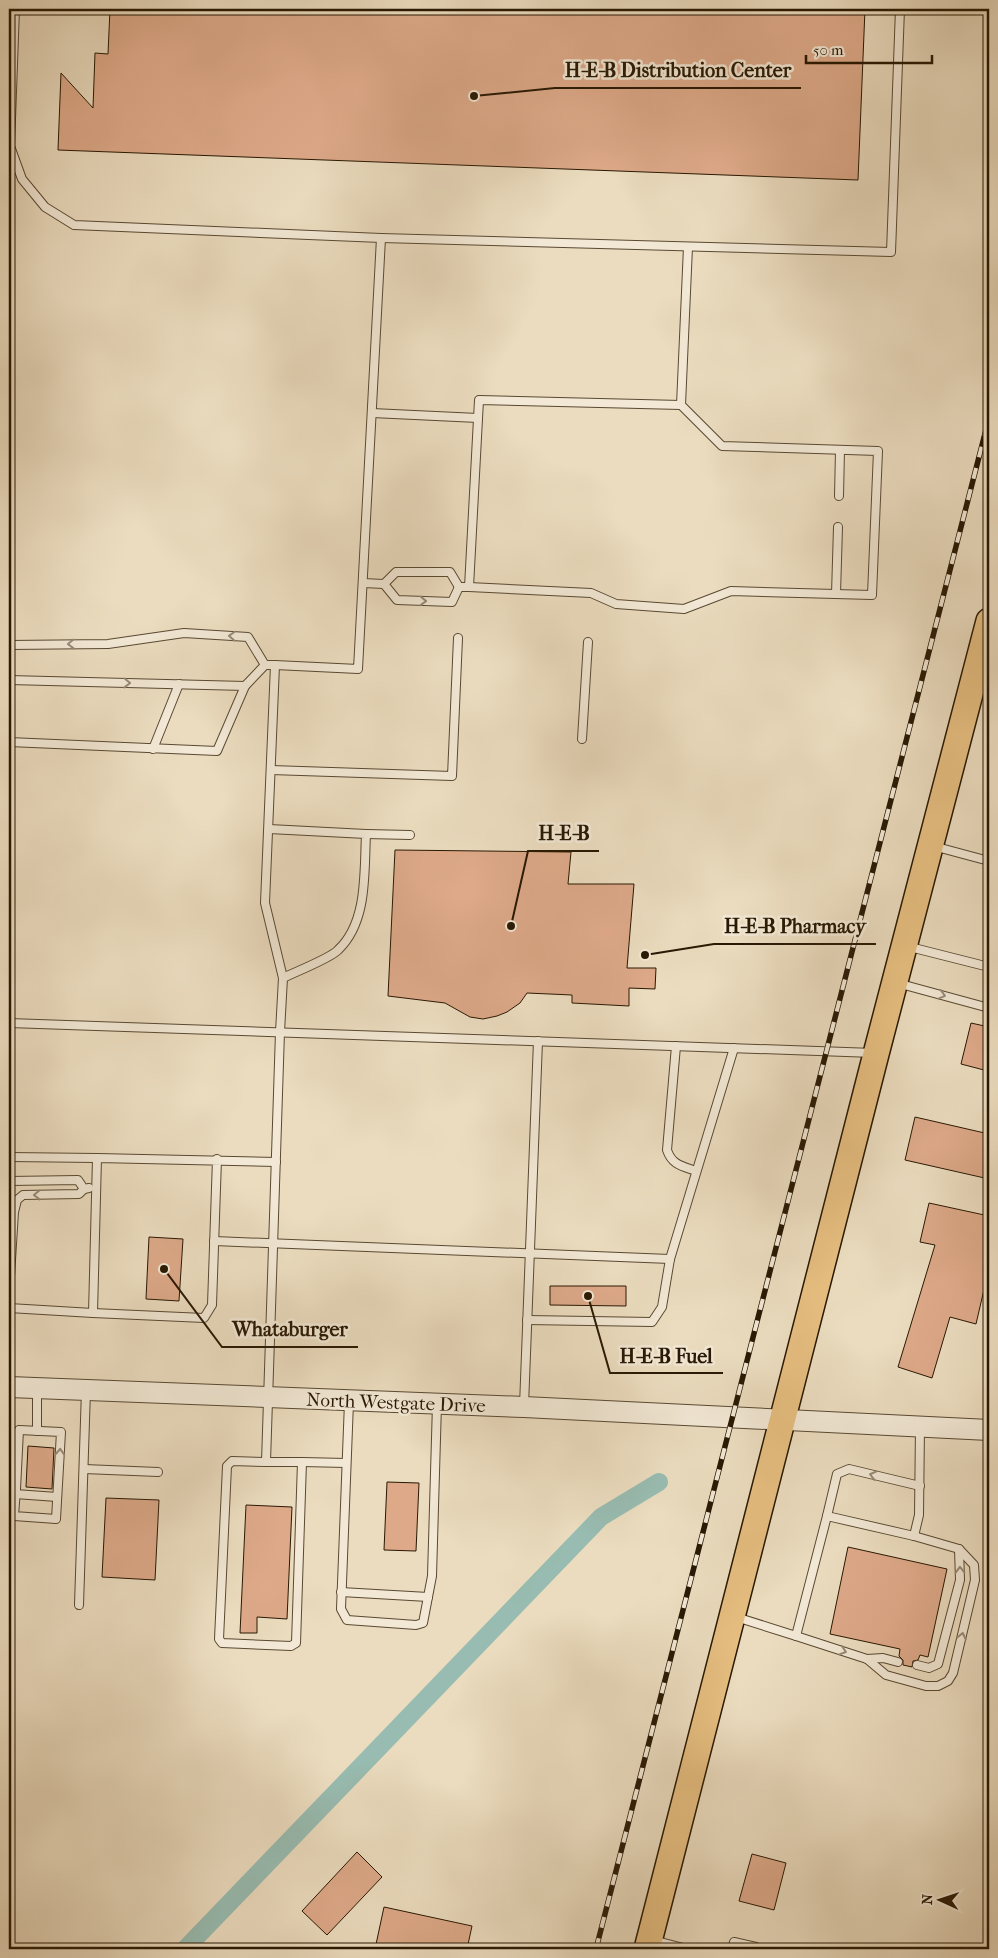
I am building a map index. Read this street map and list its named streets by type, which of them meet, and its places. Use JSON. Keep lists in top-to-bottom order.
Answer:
{
  "streets": {
    "street": ["North Westgate Drive"]
  },
  "places": [
    "H-E-B Distribution Center",
    "H-E-B",
    "H-E-B Pharmacy",
    "Whataburger",
    "H-E-B Fuel"
  ],
  "scale_bar": "50 m",
  "north": "left"
}
